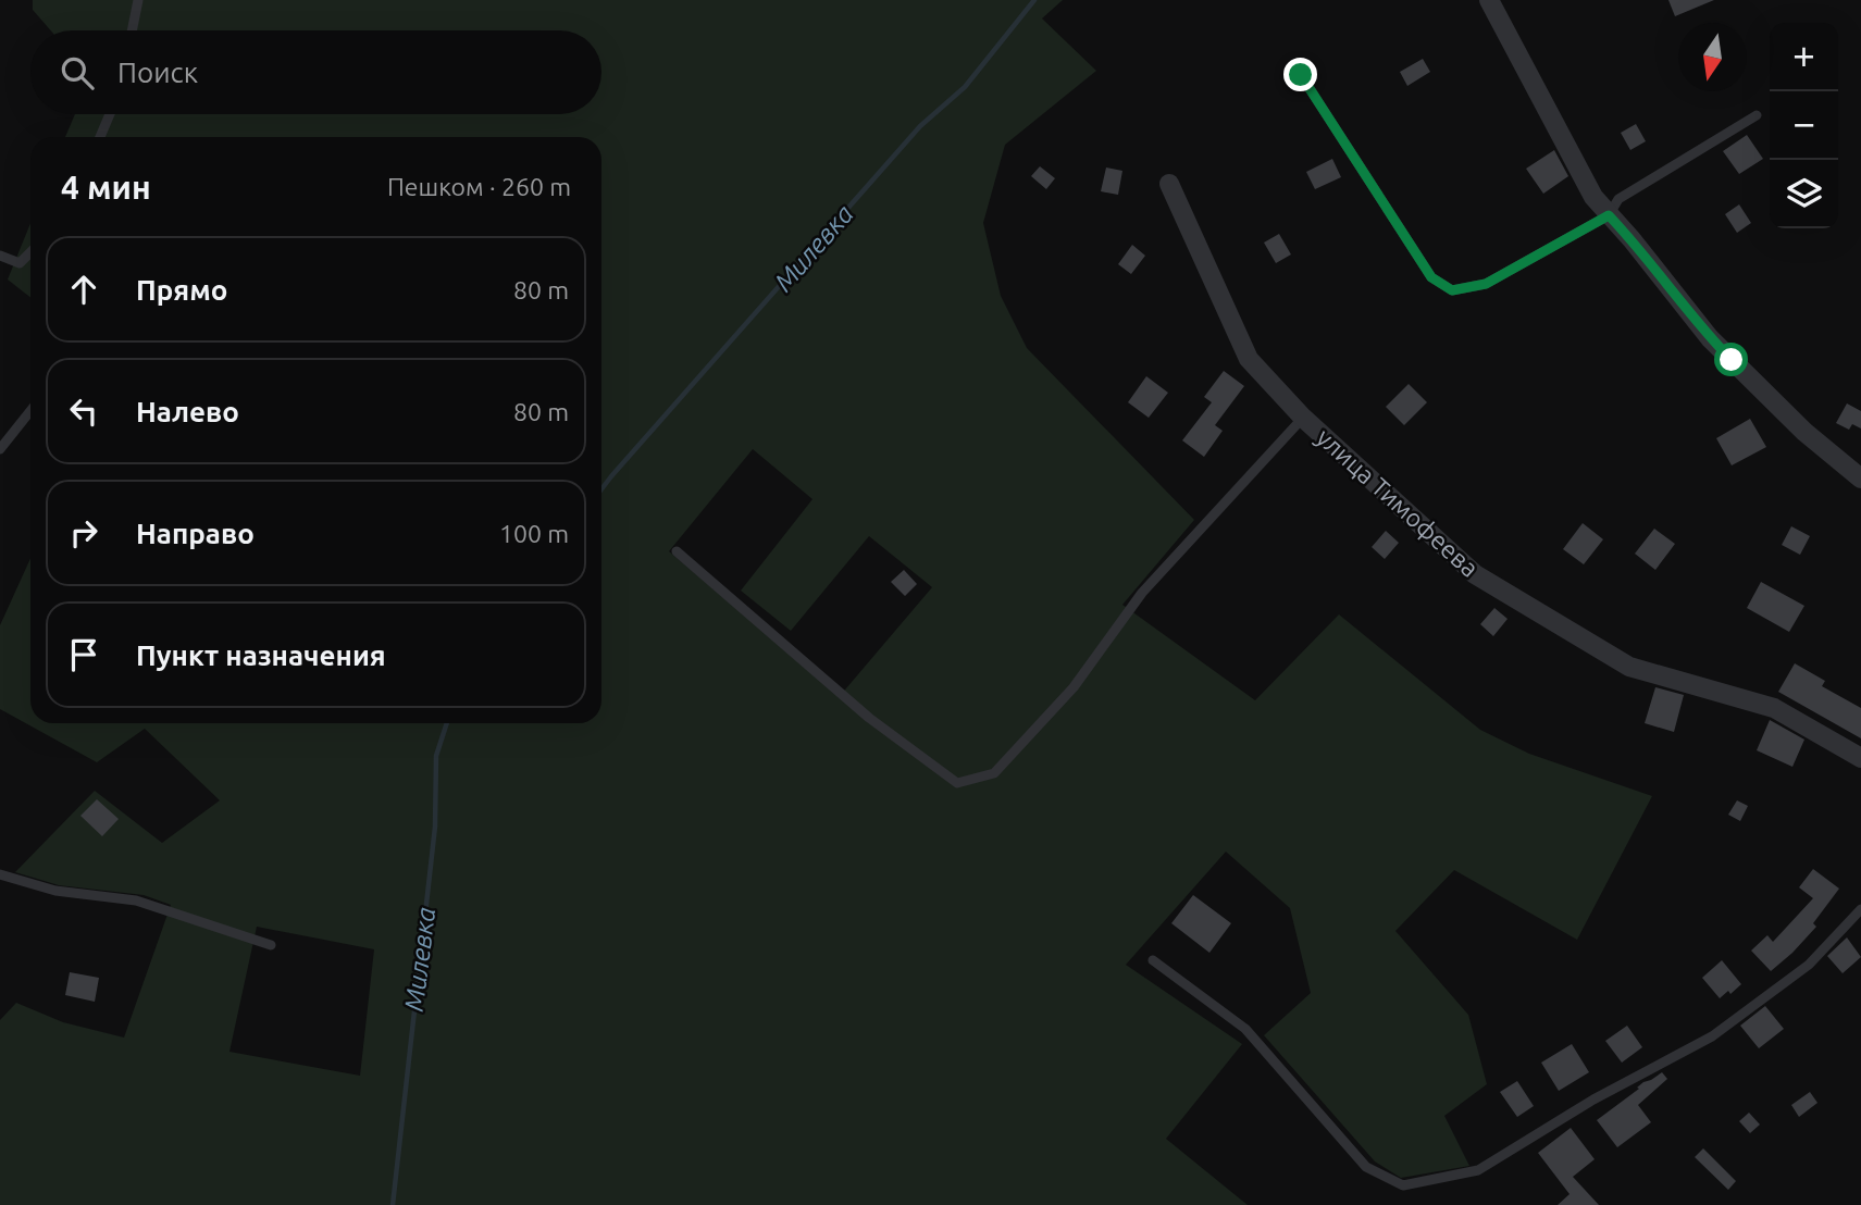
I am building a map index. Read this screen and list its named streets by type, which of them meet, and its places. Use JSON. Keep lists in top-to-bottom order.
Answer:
{
  "streets": {
    "street": ["улица Тимофеева"]
  },
  "water": ["Милевка"],
  "north": "bottom",
  "page": {
    "map_buttons": ["+", "−"],
    "search": "Поиск",
    "heading": ["4 мин", "Пешком · 260 m"],
    "list": [
      ["Прямо", "80 m"],
      ["Налево", "80 m"],
      ["Направо", "100 m"],
      "Пункт назначения"
    ]
  }
}
